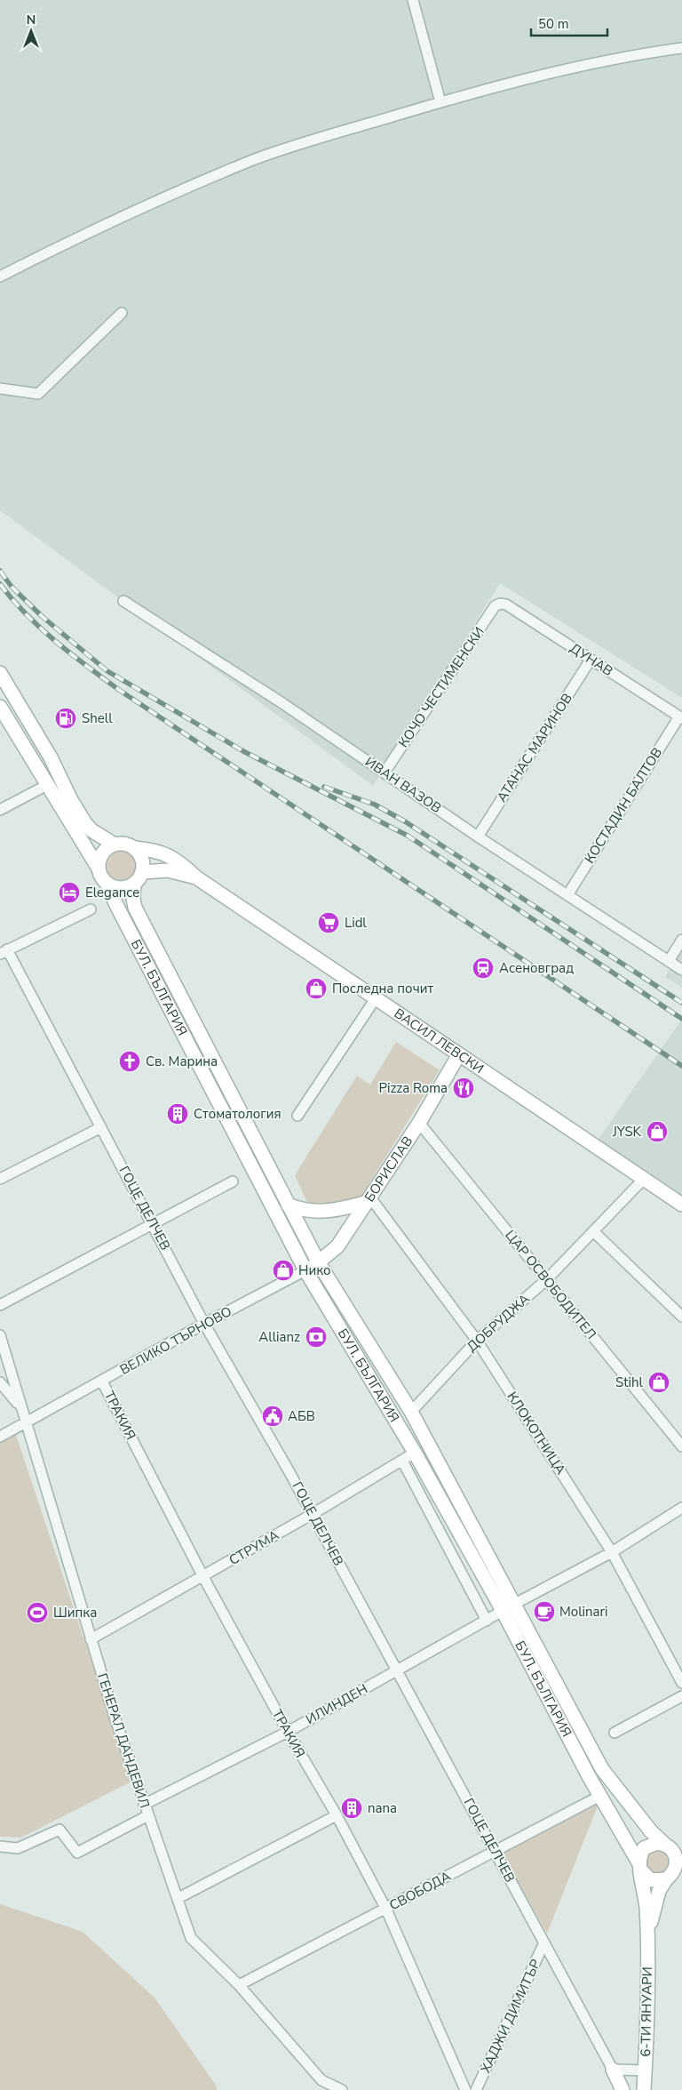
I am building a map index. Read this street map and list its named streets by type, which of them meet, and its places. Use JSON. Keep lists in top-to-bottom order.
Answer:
{
  "streets": {
    "main road": [
      "БУЛ. БЪЛГАРИЯ",
      "ВАСИЛ ЛЕВСКИ",
      "БОРИСЛАВ",
      "6-ТИ ЯНУАРИ"
    ],
    "street": [
      "ДУНАВ",
      "КОЧО ЧЕСТИМЕНСКИ",
      "АТАНАС МАРИНОВ",
      "ИВАН ВАЗОВ",
      "КОСТАДИН БАЛТОВ",
      "ГОЦЕ ДЕЛЧЕВ",
      "ЦАР ОСВОБОДИТЕЛ",
      "ДОБРУДЖА",
      "ВЕЛИКО ТЪРНОВО",
      "ТРАКИЯ",
      "КЛОКОТНИЦА",
      "СТРУМА",
      "ИЛИНДЕН",
      "ГЕНЕРАЛ ДАНДЕВИЛ",
      "СВОБОДА",
      "ХАДЖИ ДИМИТЪР"
    ]
  },
  "crossings": [
    ["ДУНАВ", "КОЧО ЧЕСТИМЕНСКИ"],
    ["ДУНАВ", "АТАНАС МАРИНОВ"],
    ["ДУНАВ", "КОСТАДИН БАЛТОВ"],
    ["КОЧО ЧЕСТИМЕНСКИ", "ИВАН ВАЗОВ"],
    ["АТАНАС МАРИНОВ", "ИВАН ВАЗОВ"],
    ["ИВАН ВАЗОВ", "КОСТАДИН БАЛТОВ"],
    ["БУЛ. БЪЛГАРИЯ", "ВАСИЛ ЛЕВСКИ"],
    ["БУЛ. БЪЛГАРИЯ", "БОРИСЛАВ"],
    ["БУЛ. БЪЛГАРИЯ", "ДОБРУДЖА"],
    ["БУЛ. БЪЛГАРИЯ", "ВЕЛИКО ТЪРНОВО"],
    ["БУЛ. БЪЛГАРИЯ", "СТРУМА"],
    ["БУЛ. БЪЛГАРИЯ", "ИЛИНДЕН"],
    ["БУЛ. БЪЛГАРИЯ", "СВОБОДА"],
    ["ВАСИЛ ЛЕВСКИ", "БОРИСЛАВ"],
    ["ВАСИЛ ЛЕВСКИ", "ДОБРУДЖА"],
    ["БОРИСЛАВ", "ЦАР ОСВОБОДИТЕЛ"],
    ["БОРИСЛАВ", "ВЕЛИКО ТЪРНОВО"],
    ["БОРИСЛАВ", "КЛОКОТНИЦА"],
    ["ГОЦЕ ДЕЛЧЕВ", "ВЕЛИКО ТЪРНОВО"],
    ["ГОЦЕ ДЕЛЧЕВ", "СТРУМА"],
    ["ГОЦЕ ДЕЛЧЕВ", "ИЛИНДЕН"],
    ["ГОЦЕ ДЕЛЧЕВ", "СВОБОДА"],
    ["ГОЦЕ ДЕЛЧЕВ", "ХАДЖИ ДИМИТЪР"],
    ["ЦАР ОСВОБОДИТЕЛ", "ДОБРУДЖА"],
    ["ДОБРУДЖА", "КЛОКОТНИЦА"],
    ["ВЕЛИКО ТЪРНОВО", "ТРАКИЯ"],
    ["ВЕЛИКО ТЪРНОВО", "ГЕНЕРАЛ ДАНДЕВИЛ"],
    ["ТРАКИЯ", "СТРУМА"],
    ["ТРАКИЯ", "ИЛИНДЕН"],
    ["ТРАКИЯ", "СВОБОДА"],
    ["СТРУМА", "ГЕНЕРАЛ ДАНДЕВИЛ"],
    ["ИЛИНДЕН", "ГЕНЕРАЛ ДАНДЕВИЛ"],
    ["ГЕНЕРАЛ ДАНДЕВИЛ", "СВОБОДА"]
  ],
  "places": {
    "fuel station": ["Shell"],
    "hotel": ["Elegance"],
    "supermarket": ["Lidl"],
    "station": ["Асеновград"],
    "shop": [
      "Последна почит",
      "JYSK",
      "Нико",
      "Stihl"
    ],
    "church": ["Св. Марина"],
    "restaurant": ["Pizza Roma"],
    "building": ["Стоматология", "nana"],
    "bank": ["Allianz"],
    "public building": ["АБВ"],
    "cafe": ["Molinari"],
    "sports": ["Шипка"]
  },
  "scale_bar": "50 m",
  "north": "top"
}
